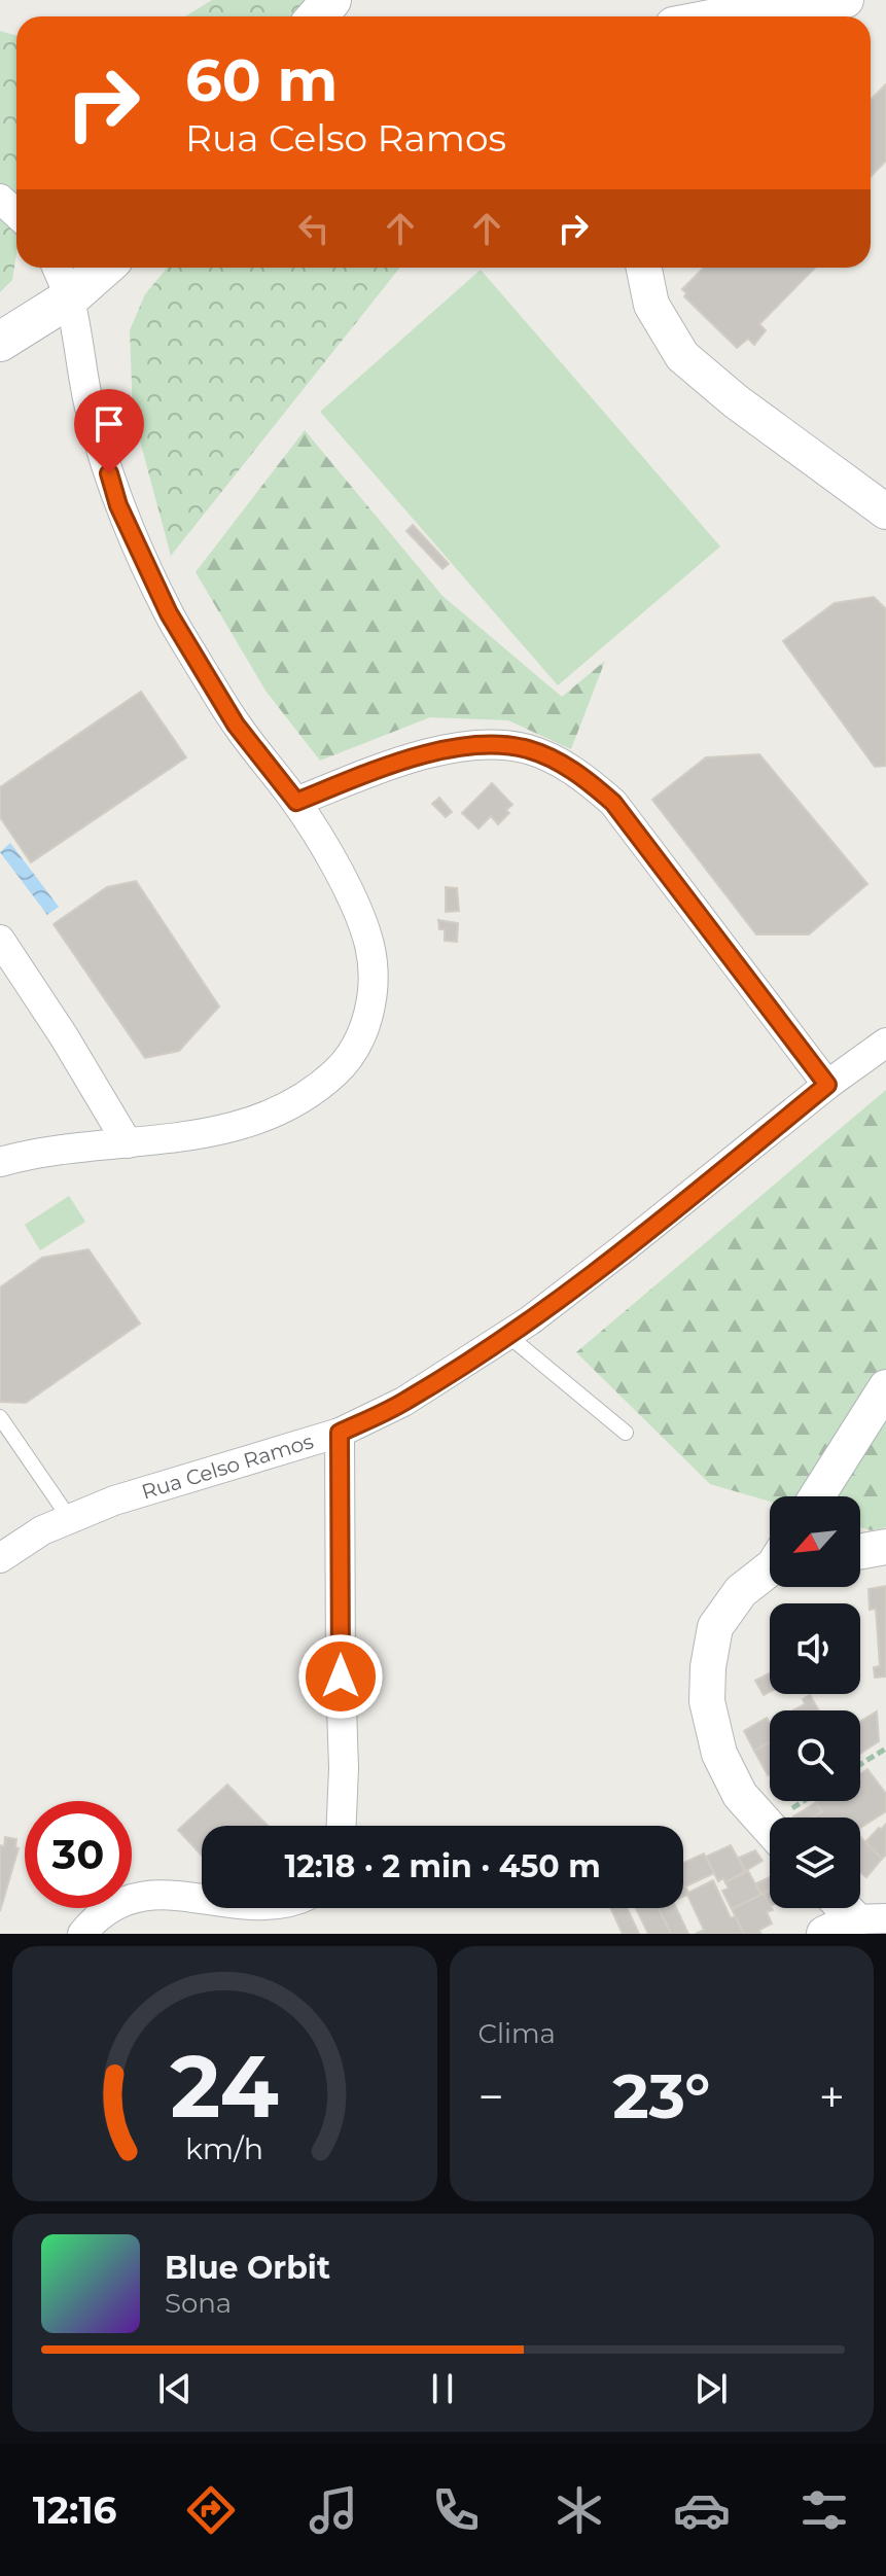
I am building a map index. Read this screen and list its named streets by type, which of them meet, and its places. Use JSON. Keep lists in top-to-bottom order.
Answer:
{
  "streets": {
    "street": ["Rua Celso Ramos"]
  },
  "north": "bottom left",
  "page": {
    "turn": ["60 m", "Rua Celso Ramos"],
    "limit": "30",
    "trip": "12:18 · 2 min · 450 m",
    "tile": "Clima",
    "heat": ["−", "23°", "+"],
    "song": ["Blue Orbit", "Sona"],
    "tabs": "12:16",
    "gauge": ["24", "km/h"]
  }
}
